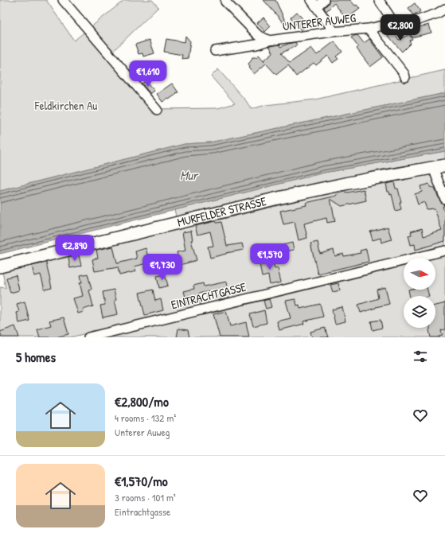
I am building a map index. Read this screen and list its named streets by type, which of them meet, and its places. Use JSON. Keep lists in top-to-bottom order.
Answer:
{
  "streets": {
    "street": ["UNTERER AUWEG", "MURFELDER STRASSE", "EINTRACHTGASSE"]
  },
  "water": ["Mur"],
  "parks": ["Feldkirchen Au"],
  "north": "right",
  "page": {
    "price": [
      "€2,800",
      "€1,610",
      "€2,890",
      "€1,570",
      "€1,730"
    ],
    "heading": "5 homes",
    "list": [
      {
        "name": "€2,800/mo",
        "note": "4 rooms · 132 m² · Unterer Auweg"
      },
      {
        "name": "€1,570/mo",
        "note": "3 rooms · 101 m² · Eintrachtgasse"
      }
    ]
  }
}
